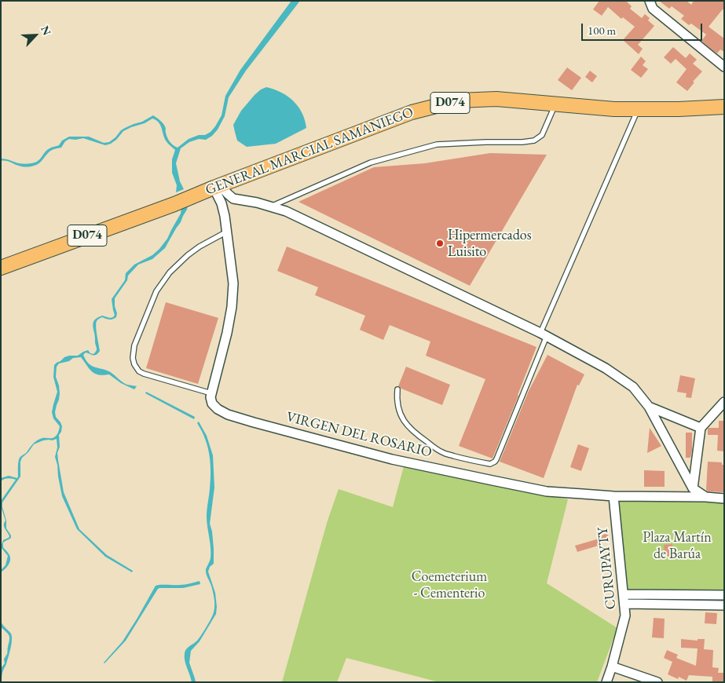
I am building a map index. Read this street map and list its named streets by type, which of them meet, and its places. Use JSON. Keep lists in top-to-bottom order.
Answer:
{
  "streets": {
    "main road": ["D074", "GENERAL MARCIAL SAMANIEGO"],
    "street": ["VIRGEN DEL ROSARIO", "CURUPAYTY"]
  },
  "crossings": [
    ["VIRGEN DEL ROSARIO", "CURUPAYTY"]
  ],
  "parks": ["Plaza Martín de Barúa", "Coemeterium - Cementerio"],
  "places": ["Hipermercados Luisito"],
  "scale_bar": "100 m",
  "north": "top right"
}
